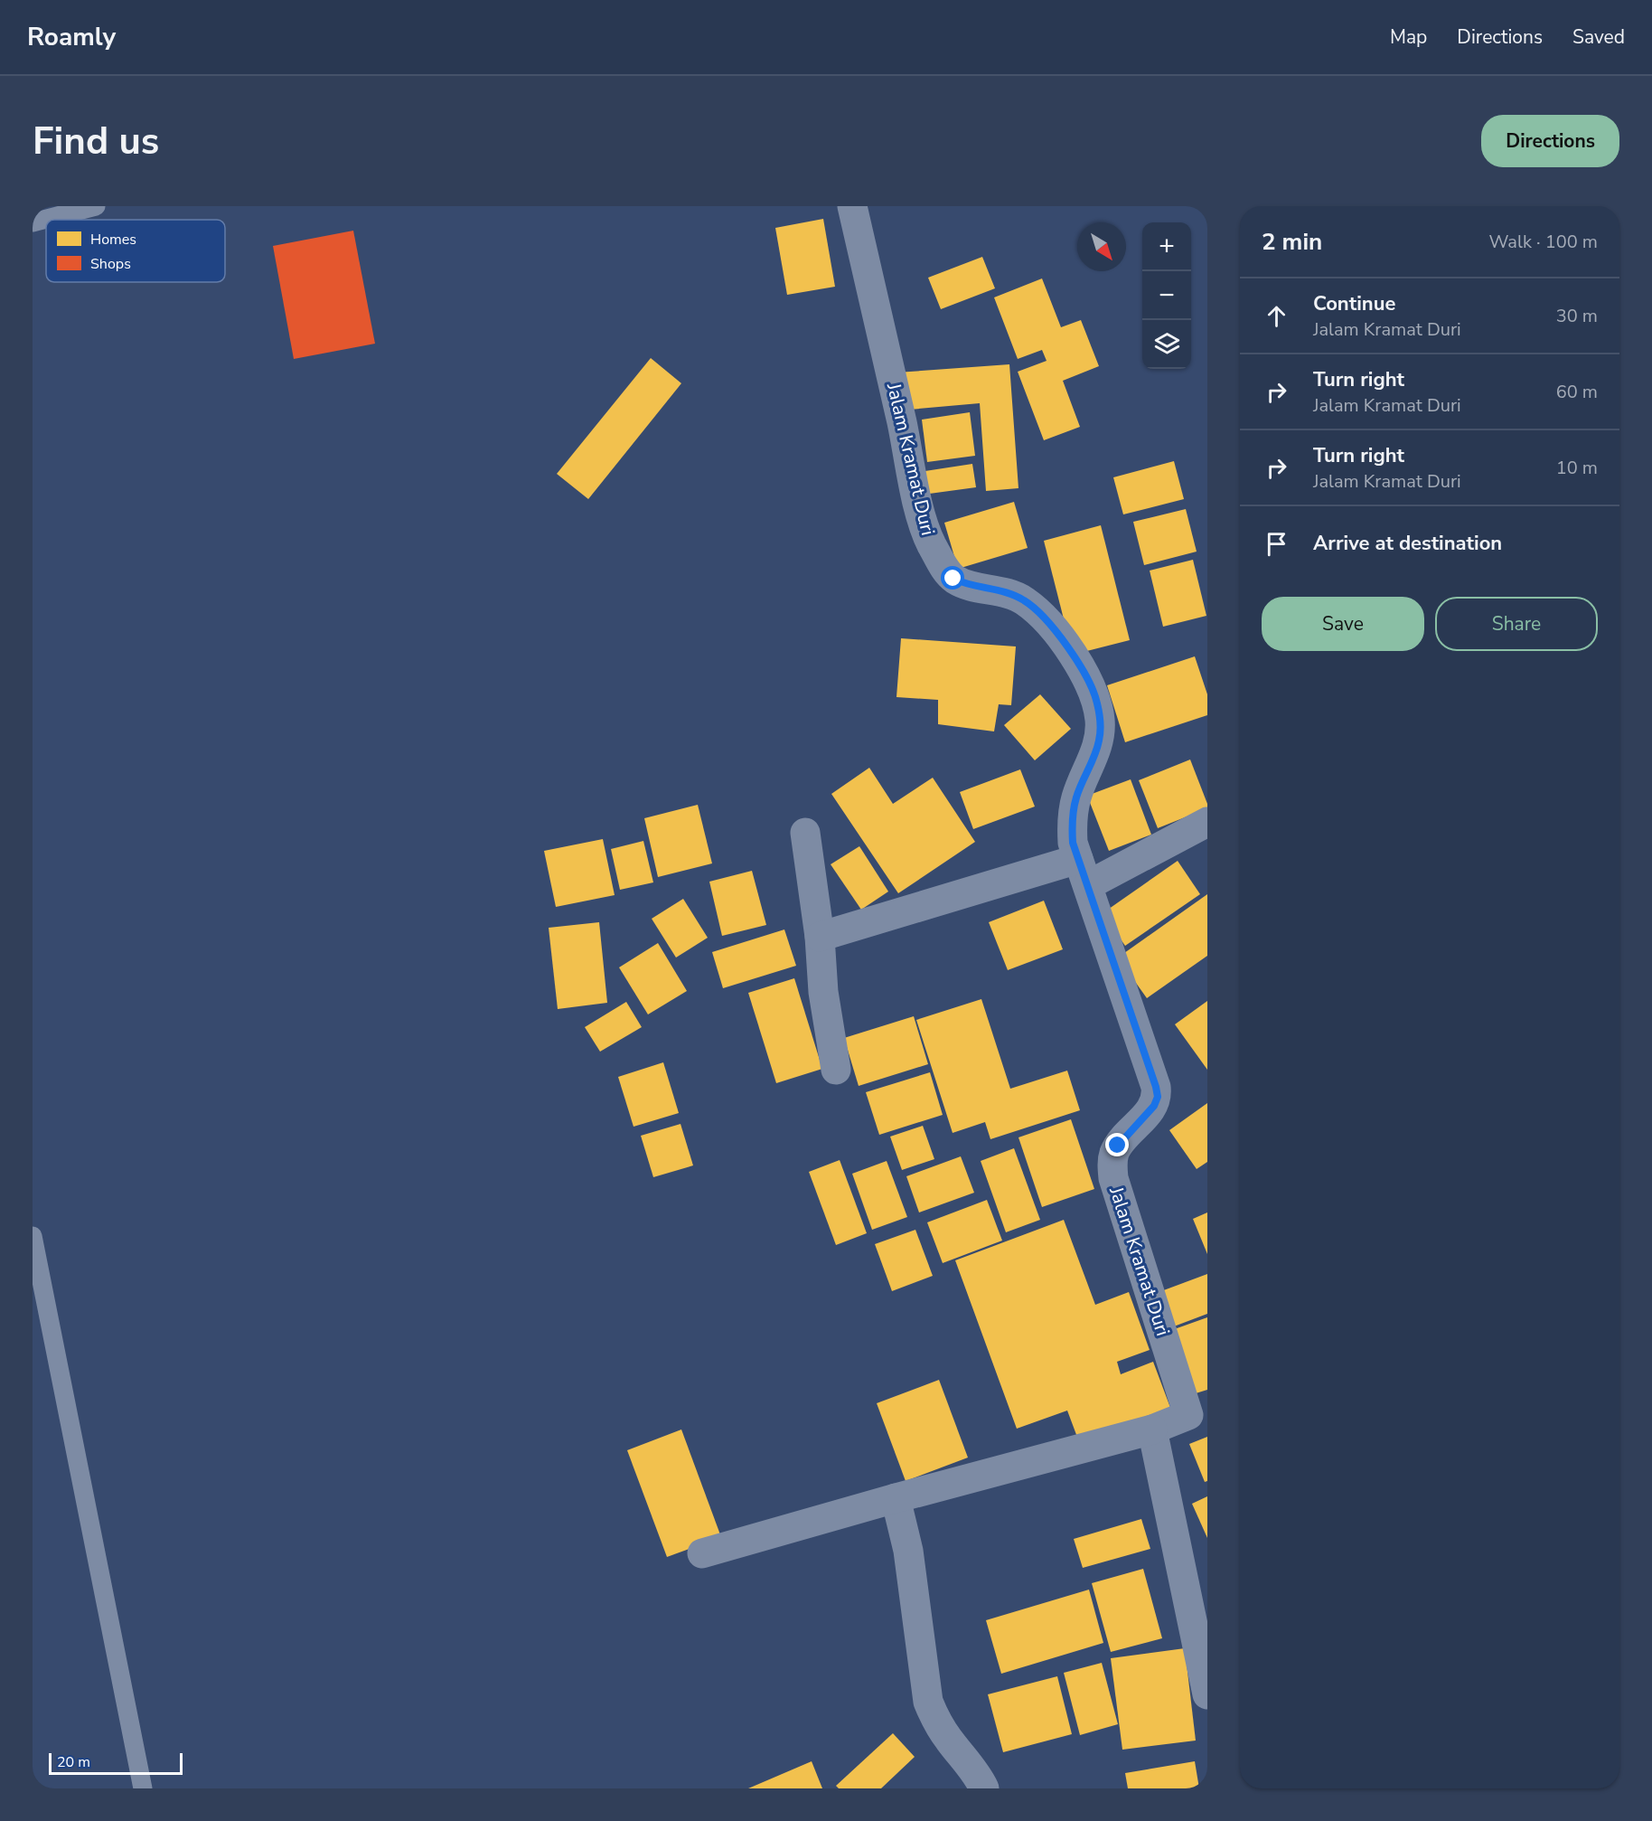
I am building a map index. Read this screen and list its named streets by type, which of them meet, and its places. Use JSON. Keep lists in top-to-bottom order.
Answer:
{
  "streets": {
    "street": ["Jalam Kramat Duri"]
  },
  "legend": ["Homes", "Shops"],
  "scale_bar": "20 m",
  "north": "bottom right",
  "page": {
    "header": "Roamly",
    "nav": ["Map", "Directions", "Saved"],
    "buttons": [
      "Directions",
      ["Save", "Share"]
    ],
    "title": "Find us",
    "heading": ["2 min", "Walk · 100 m"],
    "map_buttons": ["+", "−"],
    "list": [
      ["Continue", "Jalam Kramat Duri", "30 m"],
      ["Turn right", "Jalam Kramat Duri", "60 m"],
      ["Turn right", "Jalam Kramat Duri", "10 m"],
      "Arrive at destination"
    ],
    "scale": "20 m"
  }
}
